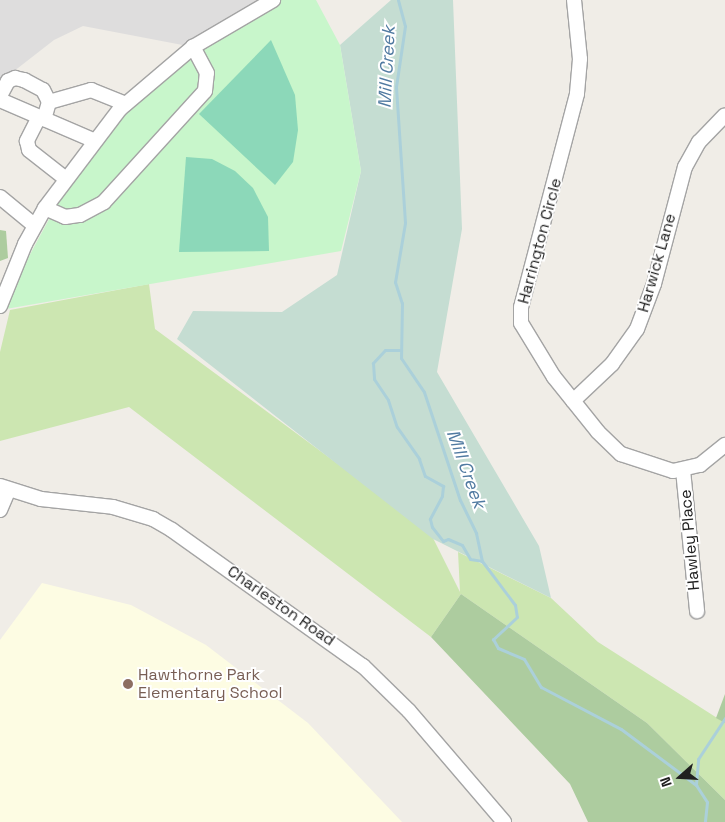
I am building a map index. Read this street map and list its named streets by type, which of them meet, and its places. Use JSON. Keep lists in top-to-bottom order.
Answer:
{
  "streets": {
    "street": [
      "Harrington Circle",
      "Harwick Lane",
      "Hawley Place",
      "Charleston Road"
    ]
  },
  "crossings": [
    ["Harrington Circle", "Harwick Lane"],
    ["Harrington Circle", "Hawley Place"]
  ],
  "water": ["Mill Creek"],
  "places": ["Hawthorne Park Elementary School"],
  "north": "left"
}
